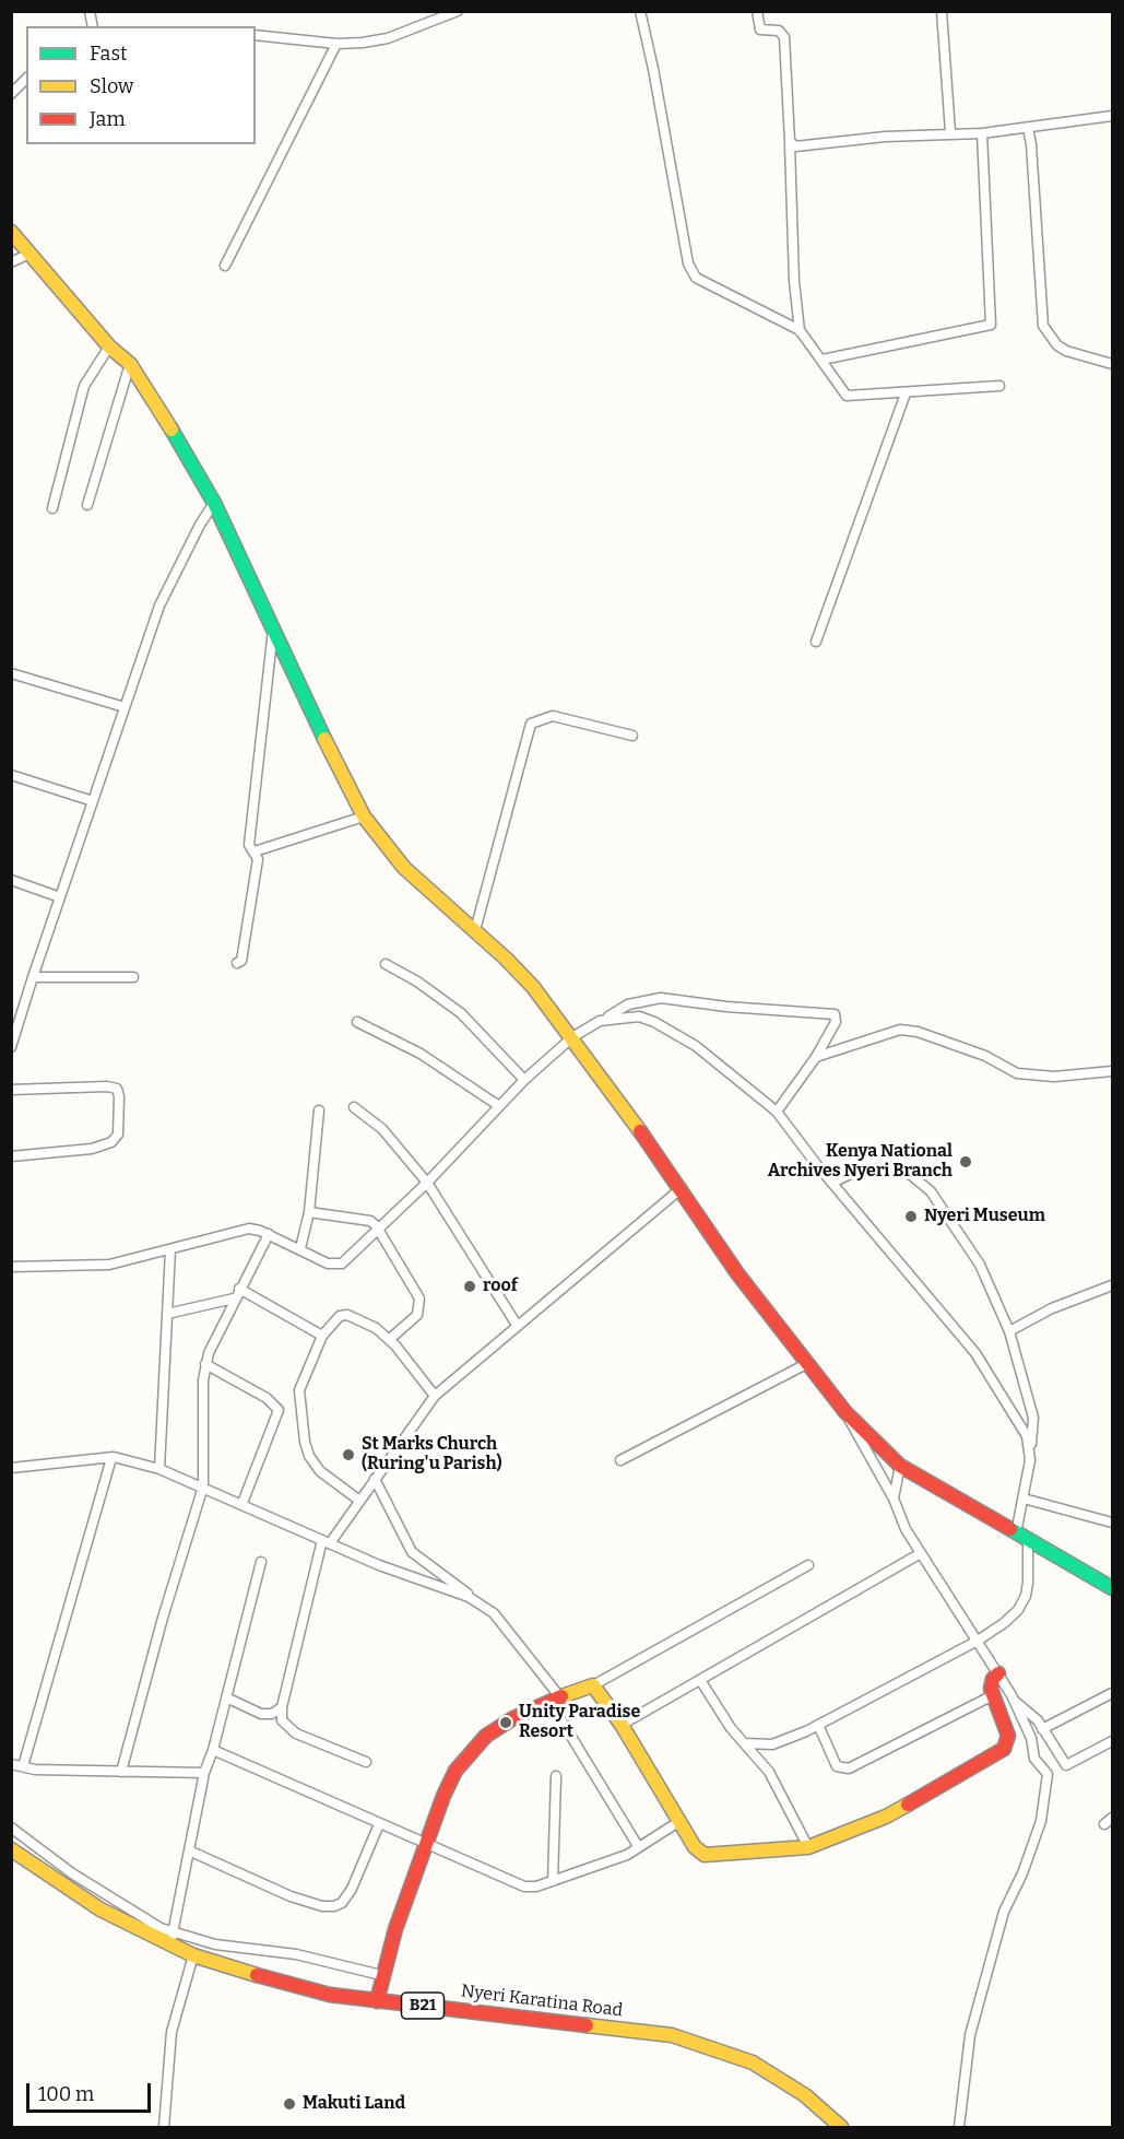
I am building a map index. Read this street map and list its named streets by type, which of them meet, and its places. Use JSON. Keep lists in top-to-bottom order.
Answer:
{
  "streets": {
    "main road": ["Nyeri Karatina Road", "B21"]
  },
  "places": [
    "Kenya National Archives Nyeri Branch",
    "Nyeri Museum",
    "roof",
    "St Marks Church (Ruring'u Parish)",
    "Unity Paradise Resort",
    "Makuti Land"
  ],
  "legend": ["Fast", "Slow", "Jam"],
  "scale_bar": "100 m"
}
